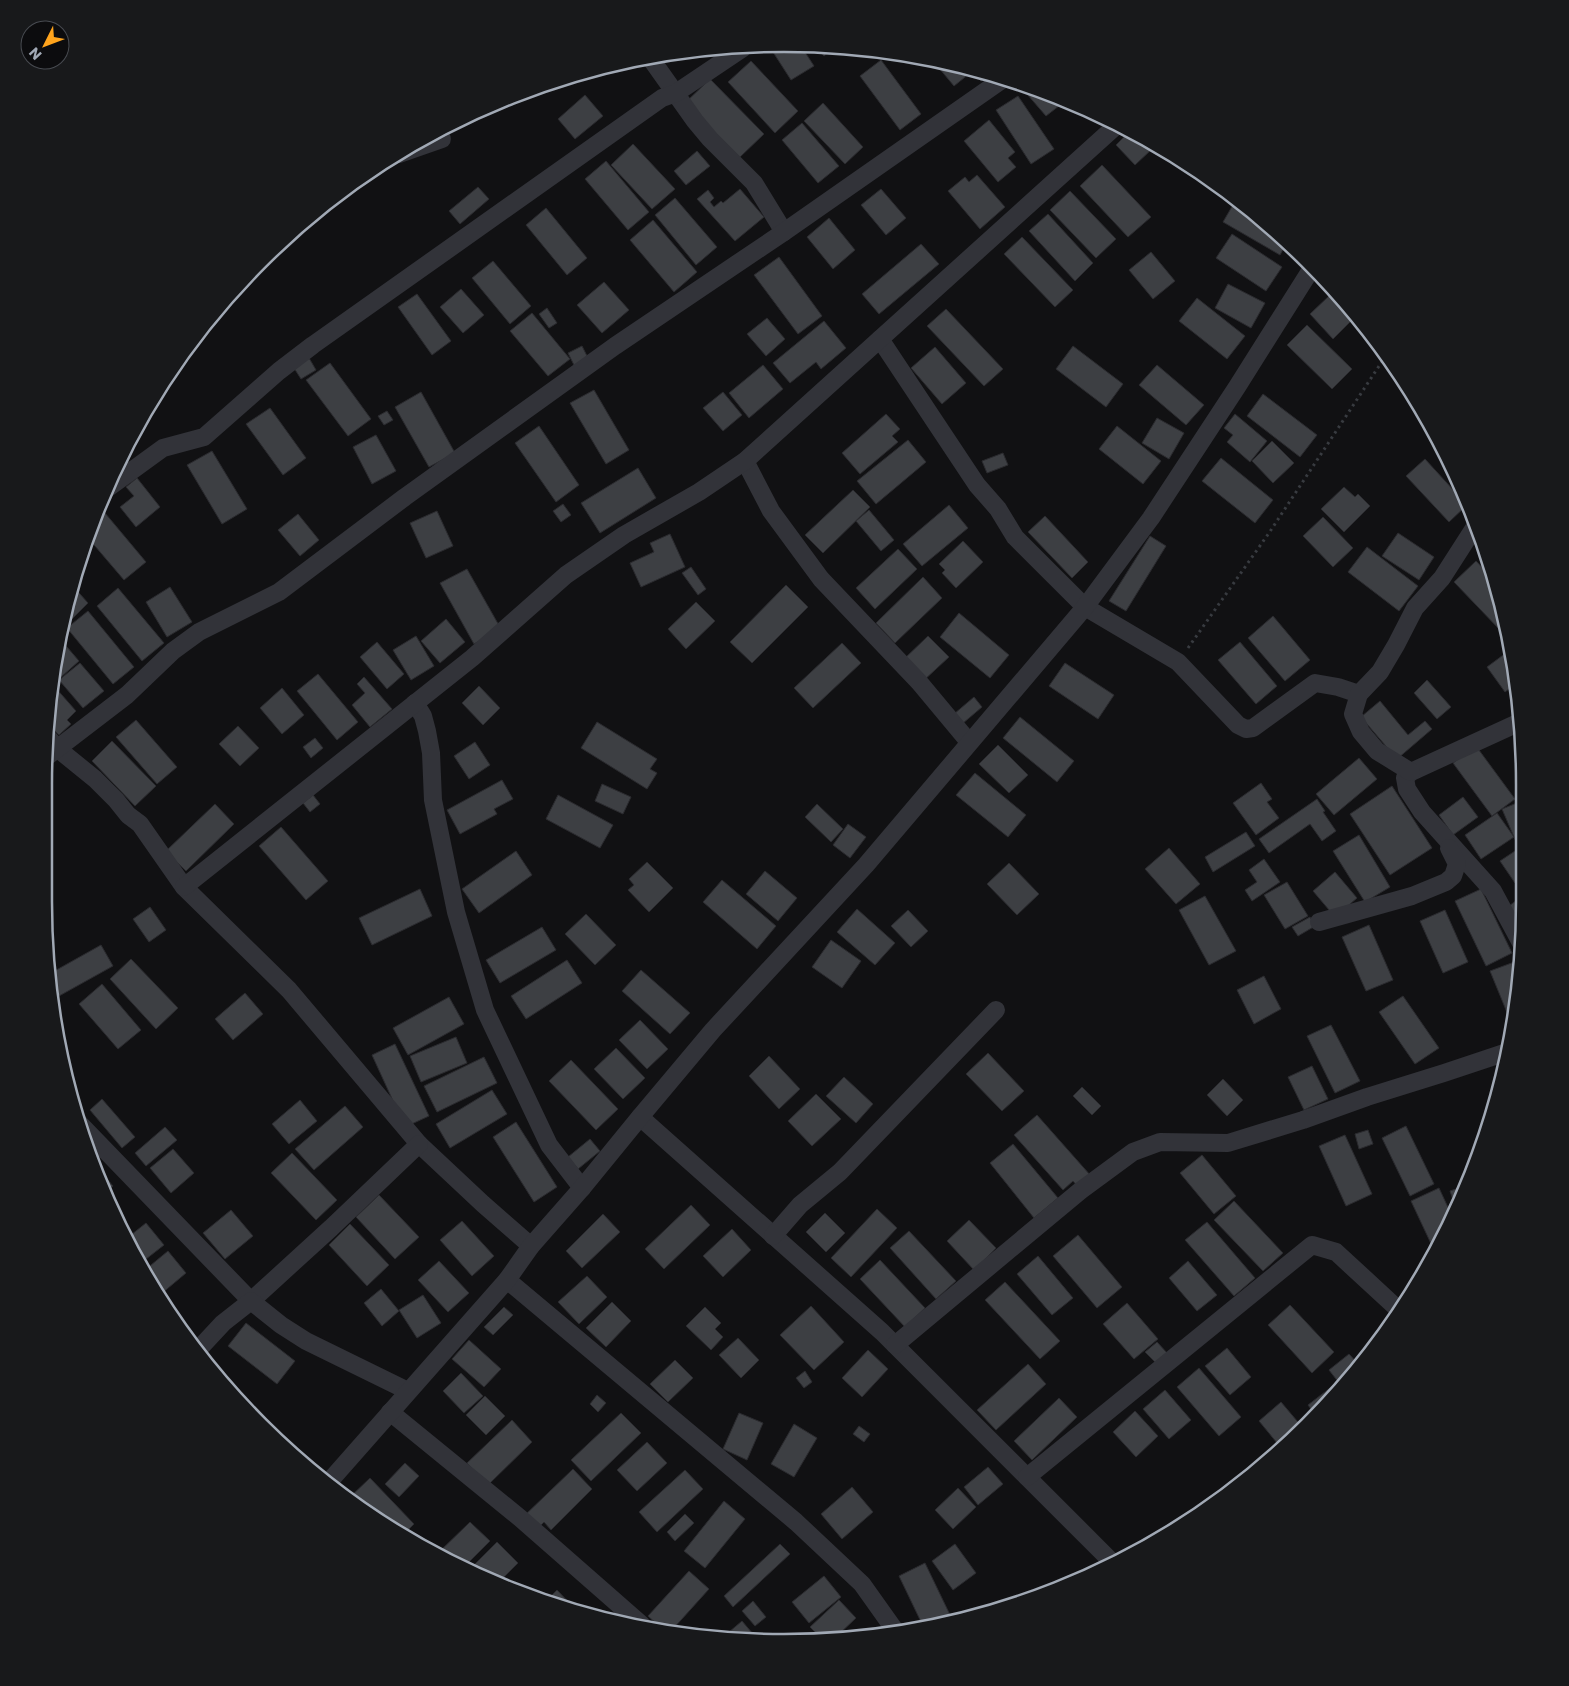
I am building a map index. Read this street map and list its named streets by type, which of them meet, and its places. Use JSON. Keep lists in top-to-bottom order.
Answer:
{
  "north": "bottom left"
}
